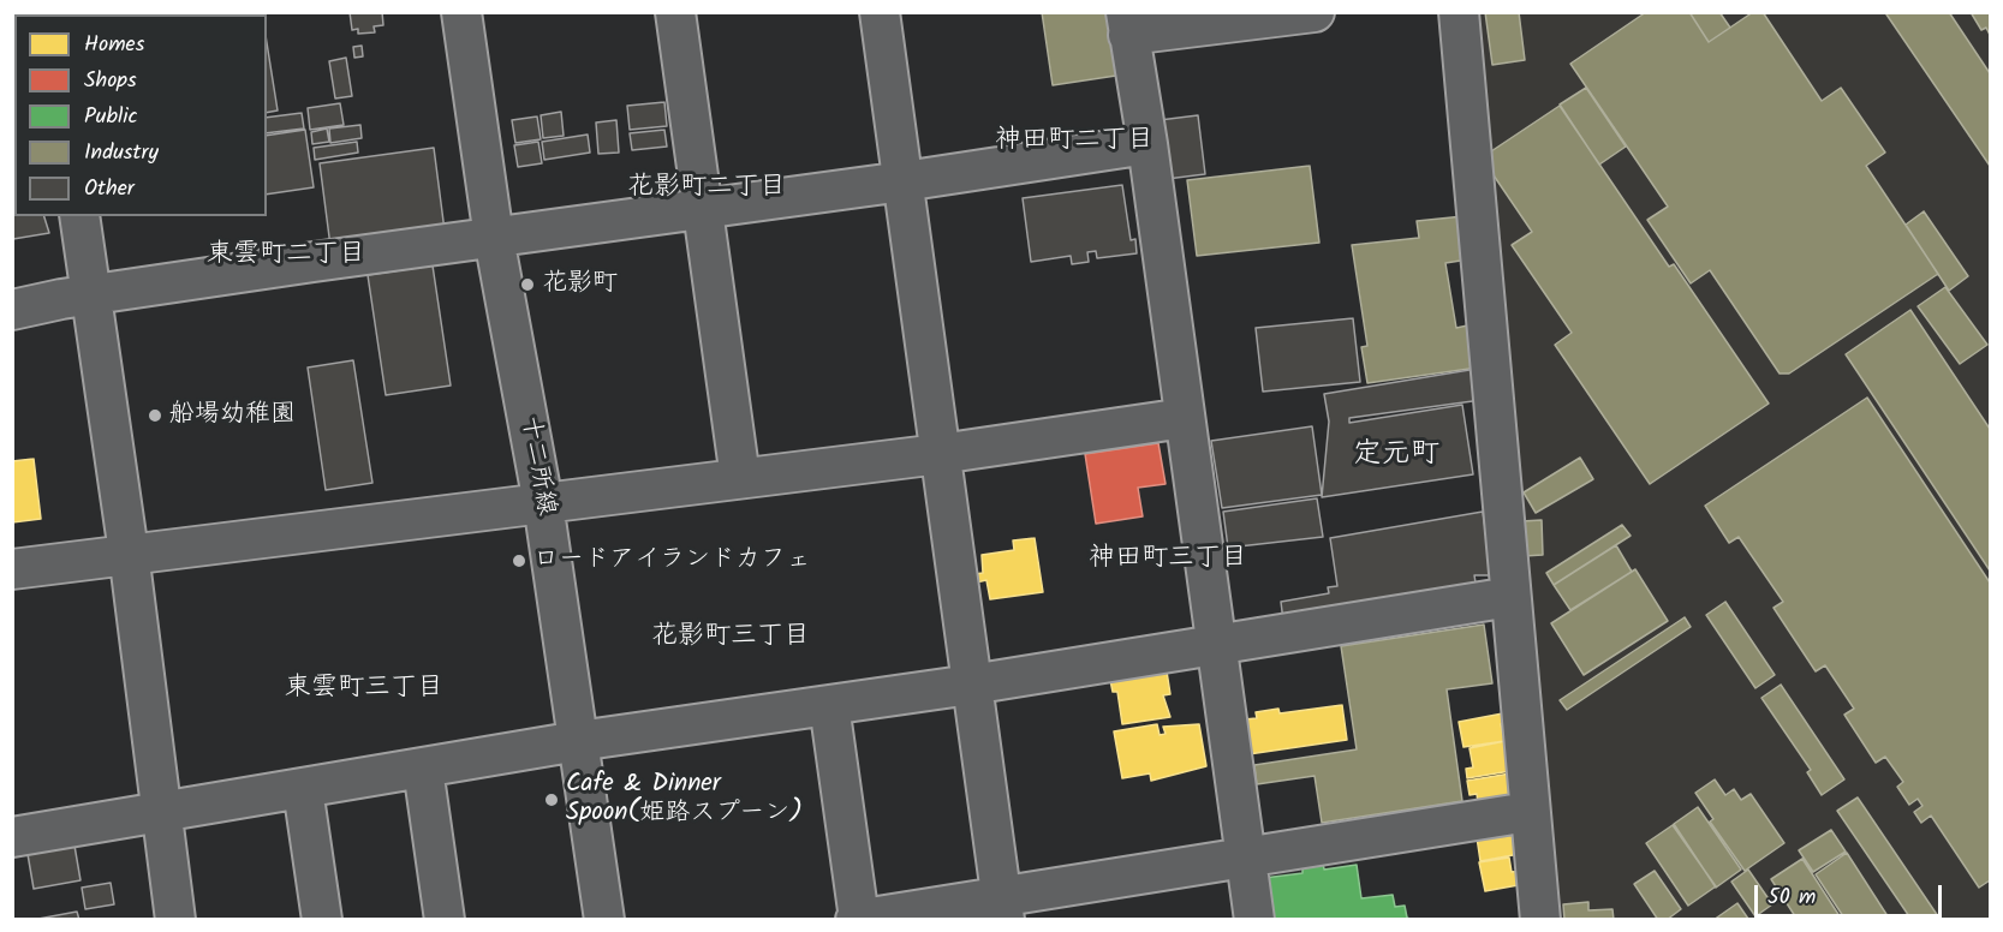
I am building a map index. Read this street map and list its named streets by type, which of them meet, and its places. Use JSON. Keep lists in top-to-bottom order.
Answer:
{
  "streets": {
    "street": ["十二所線"]
  },
  "districts": [
    "神田町二丁目",
    "花影町二丁目",
    "東雲町二丁目",
    "定元町",
    "神田町三丁目",
    "花影町三丁目",
    "東雲町三丁目"
  ],
  "places": [
    "花影町",
    "船場幼稚園",
    "ロードアイランドカフェ",
    "Cafe & Dinner Spoon(姫路スプーン)"
  ],
  "legend": [
    "Homes",
    "Shops",
    "Public",
    "Industry",
    "Other"
  ],
  "scale_bar": "50 m"
}
